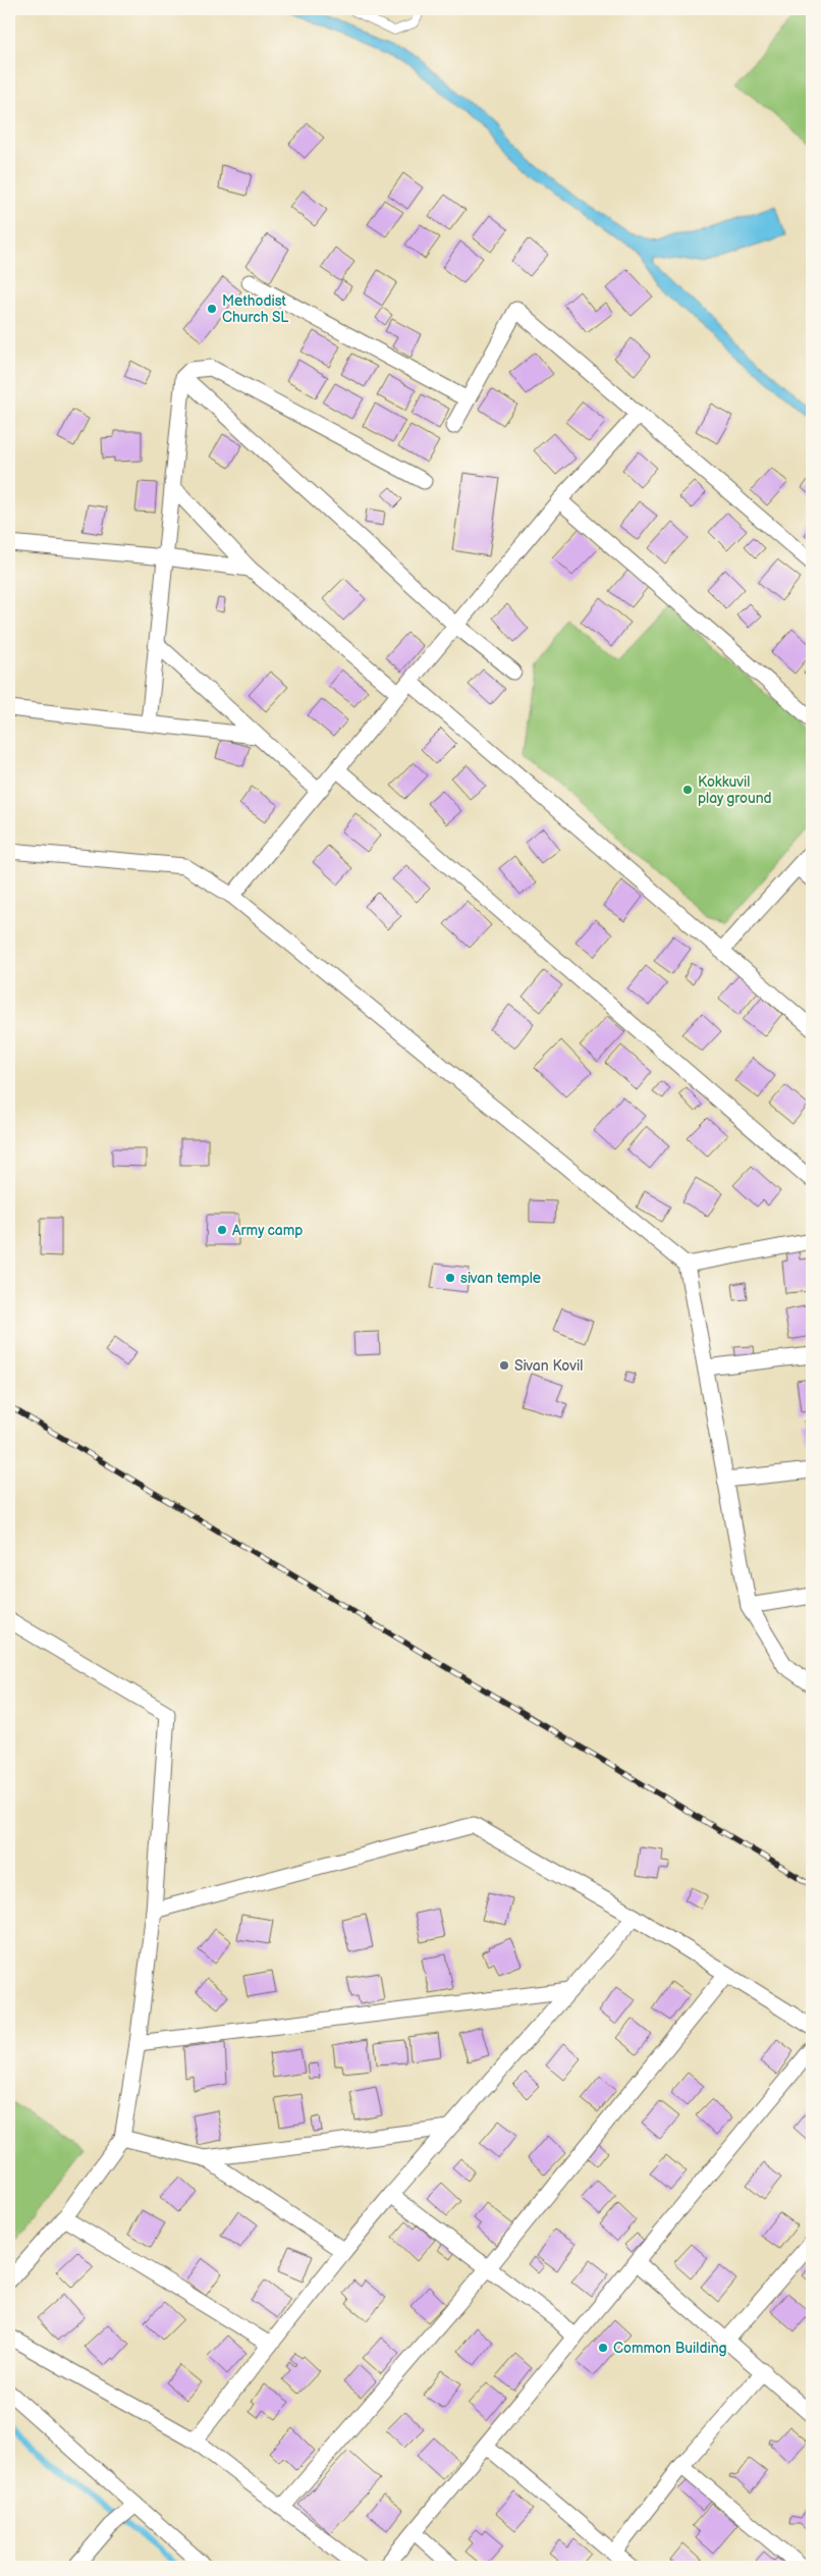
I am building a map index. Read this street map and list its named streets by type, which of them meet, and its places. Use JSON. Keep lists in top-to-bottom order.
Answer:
{
  "places": [
    "Methodist Church SL",
    "Kokkuvil play ground",
    "Army camp",
    "sivan temple",
    "Sivan Kovil",
    "Common Building"
  ]
}
